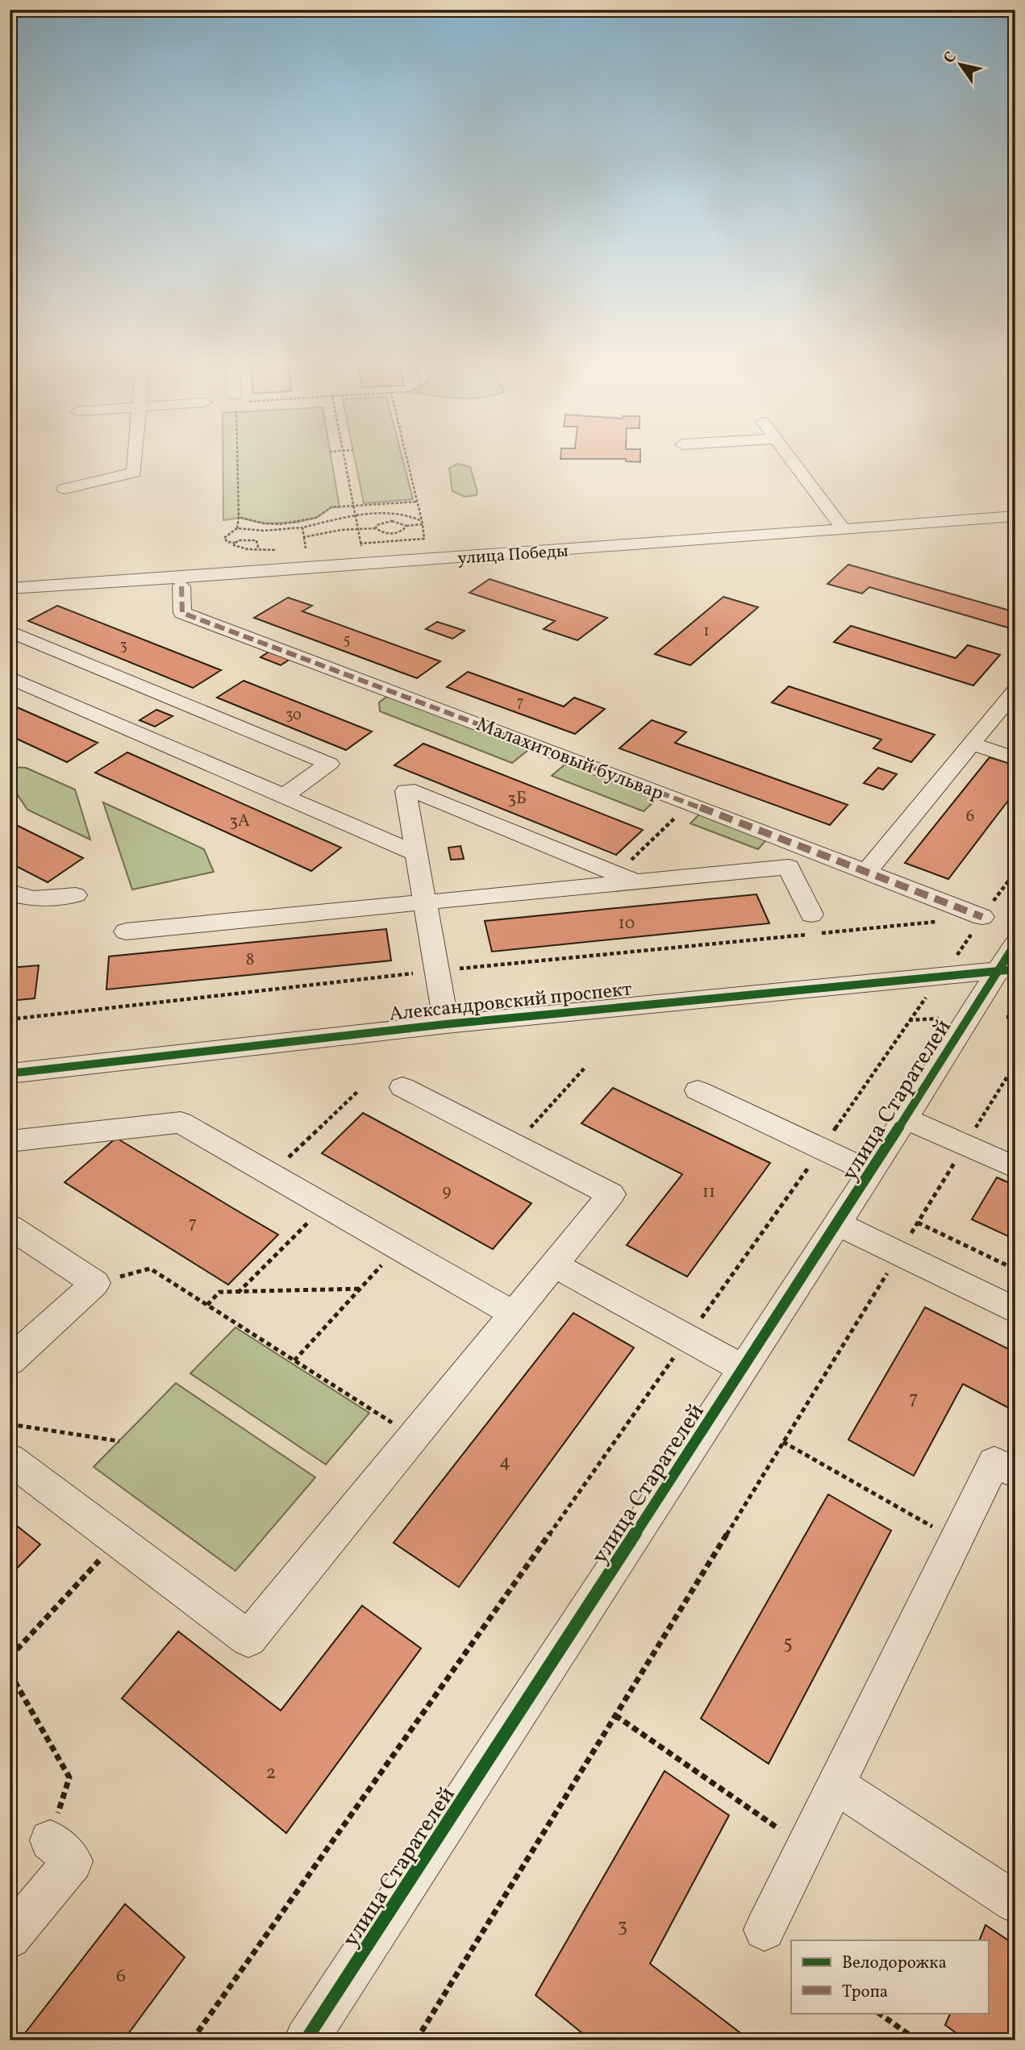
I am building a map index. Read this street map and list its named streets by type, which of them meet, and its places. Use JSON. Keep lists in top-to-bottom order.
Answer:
{
  "streets": {
    "street": [
      "улица Победы",
      "Малахитовый бульвар",
      "Александровский проспект",
      "улица Старателей"
    ]
  },
  "crossings": [
    ["Александровский проспект", "улица Старателей"]
  ],
  "house_numbers": [
    "1",
    "5",
    "3",
    "7",
    "30",
    "3Б",
    "6",
    "3А",
    "10",
    "8",
    "9",
    "11",
    "7",
    "7",
    "4",
    "5",
    "2",
    "3",
    "6"
  ],
  "legend": ["Велодорожка", "Тропа"],
  "north": "top left"
}
